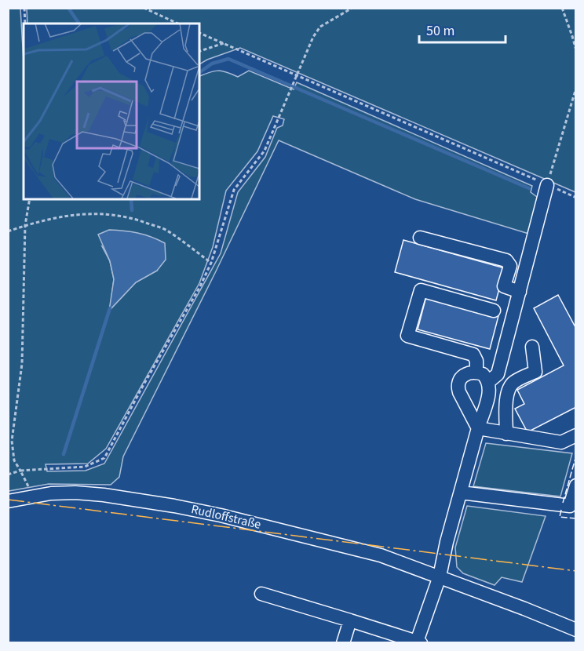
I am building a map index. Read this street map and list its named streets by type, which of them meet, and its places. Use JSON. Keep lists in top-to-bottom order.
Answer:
{
  "streets": {
    "street": ["Rudloffstraße"]
  },
  "scale_bar": "50 m"
}
